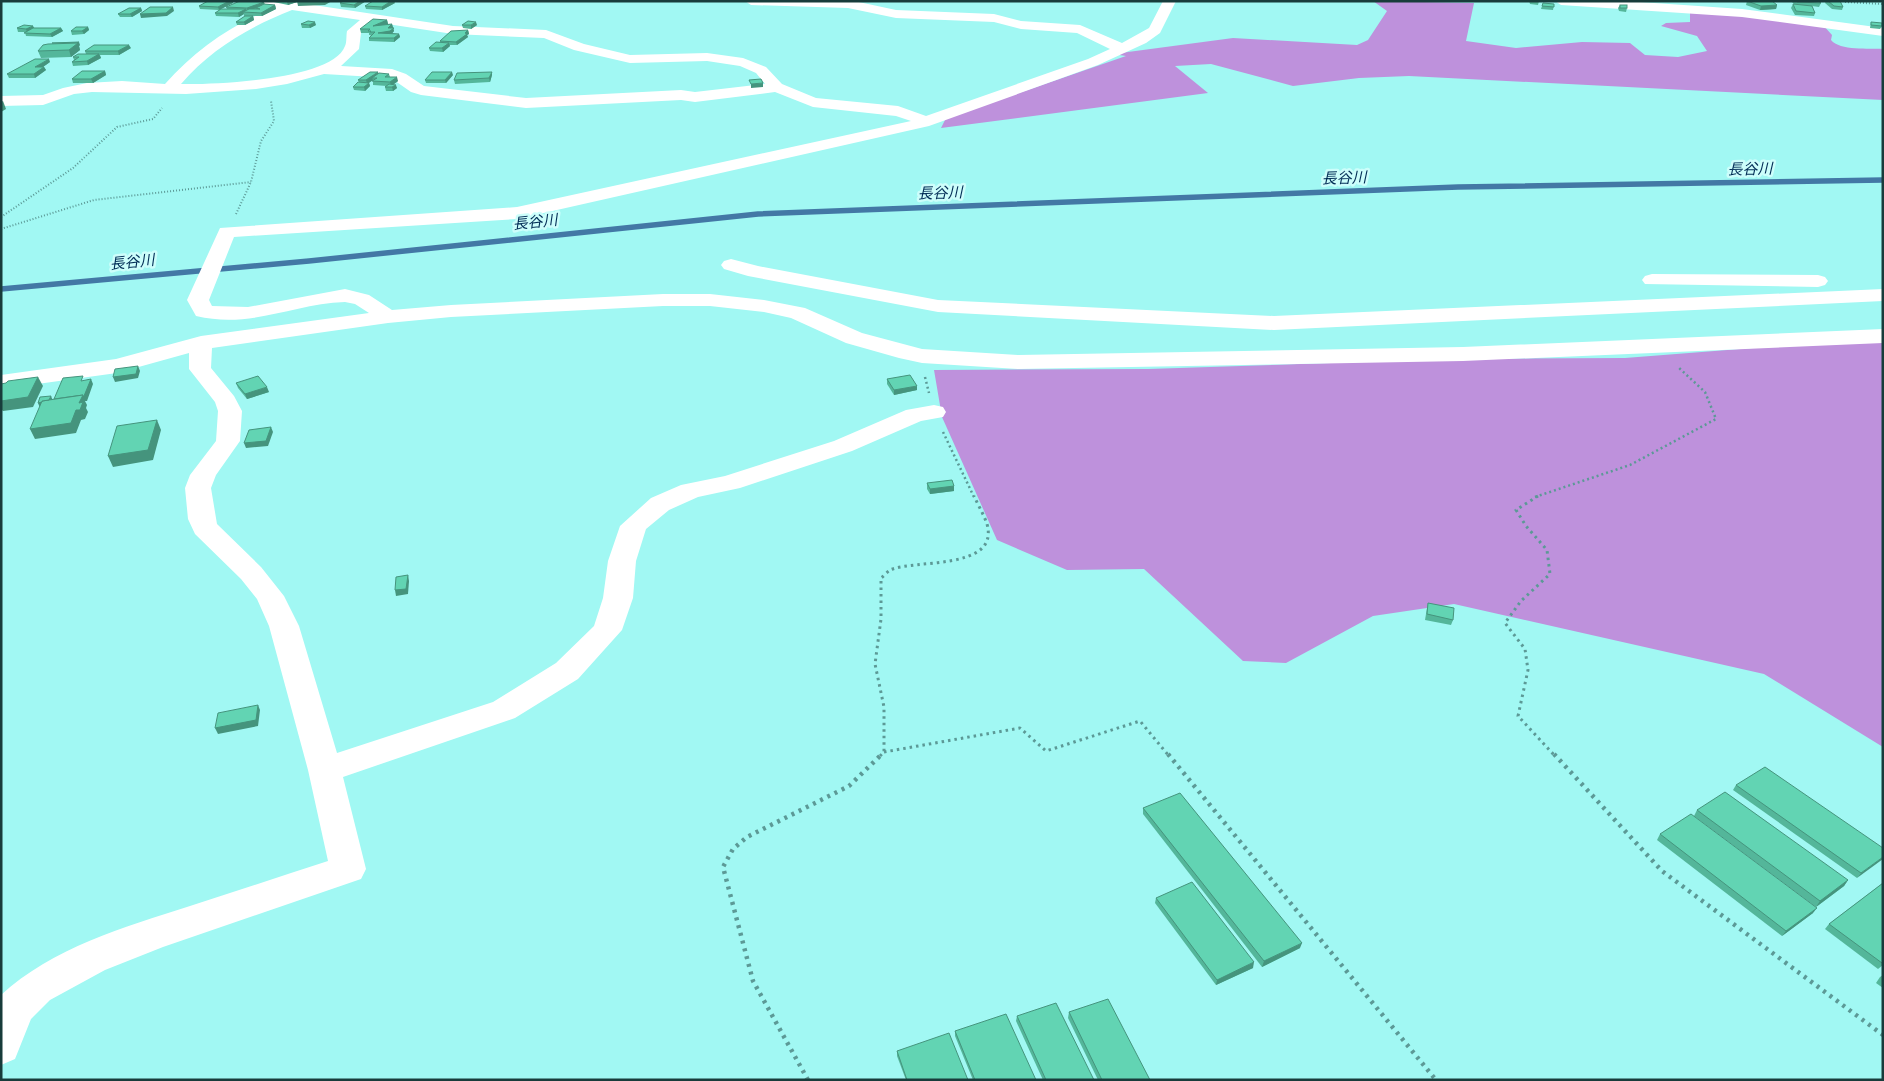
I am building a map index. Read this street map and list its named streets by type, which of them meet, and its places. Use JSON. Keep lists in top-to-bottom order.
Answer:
{
  "water": ["長谷川"]
}
